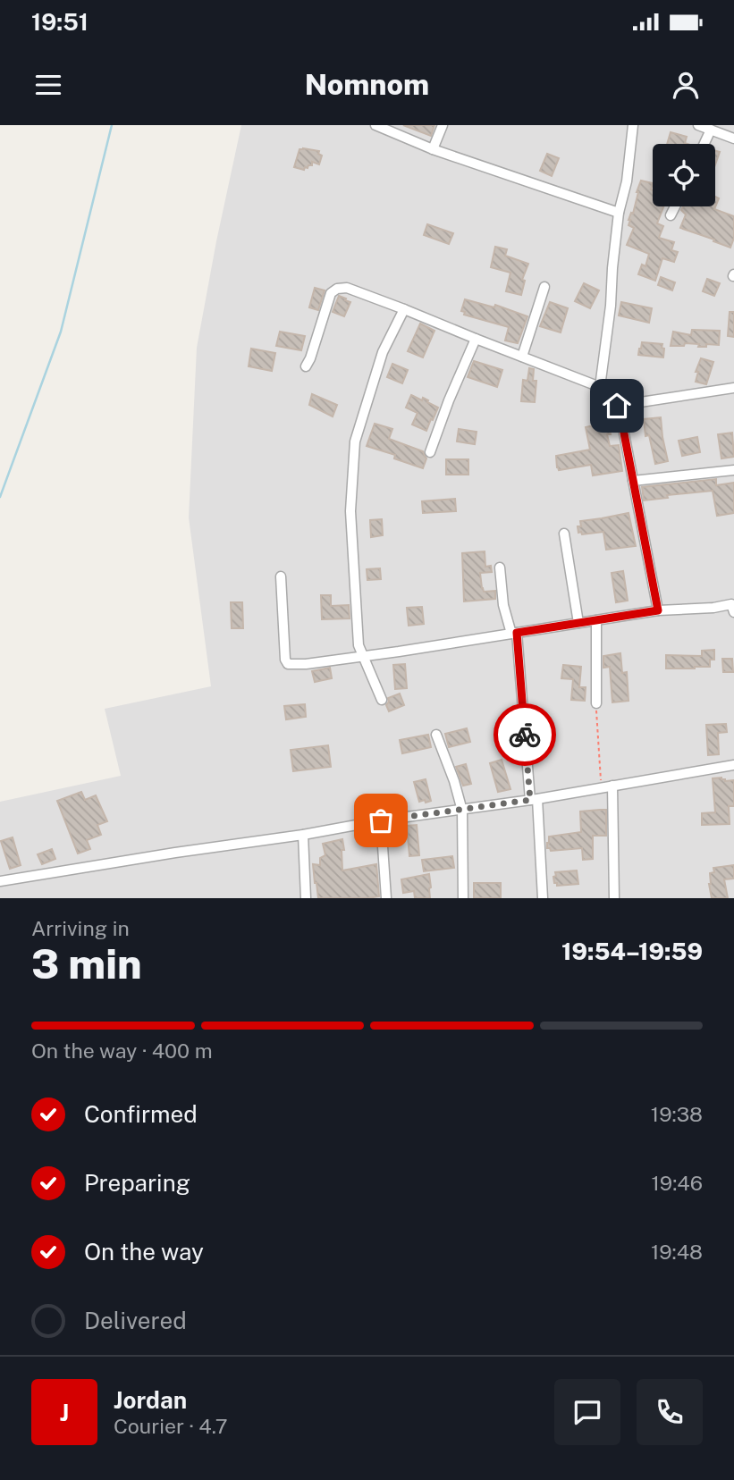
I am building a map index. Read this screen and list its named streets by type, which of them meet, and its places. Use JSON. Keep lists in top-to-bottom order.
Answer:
{
  "page": {
    "status": "19:51",
    "header": "Nomnom",
    "heading": ["3 min", "Arriving in", "19:54–19:59"],
    "panel": ["Jordan", "Courier · 4.7"],
    "bar": "On the way · 400 m",
    "list": [
      ["Confirmed", "19:38"],
      ["Preparing", "19:46"],
      ["On the way", "19:48"],
      "Delivered"
    ],
    "round": "J"
  }
}
